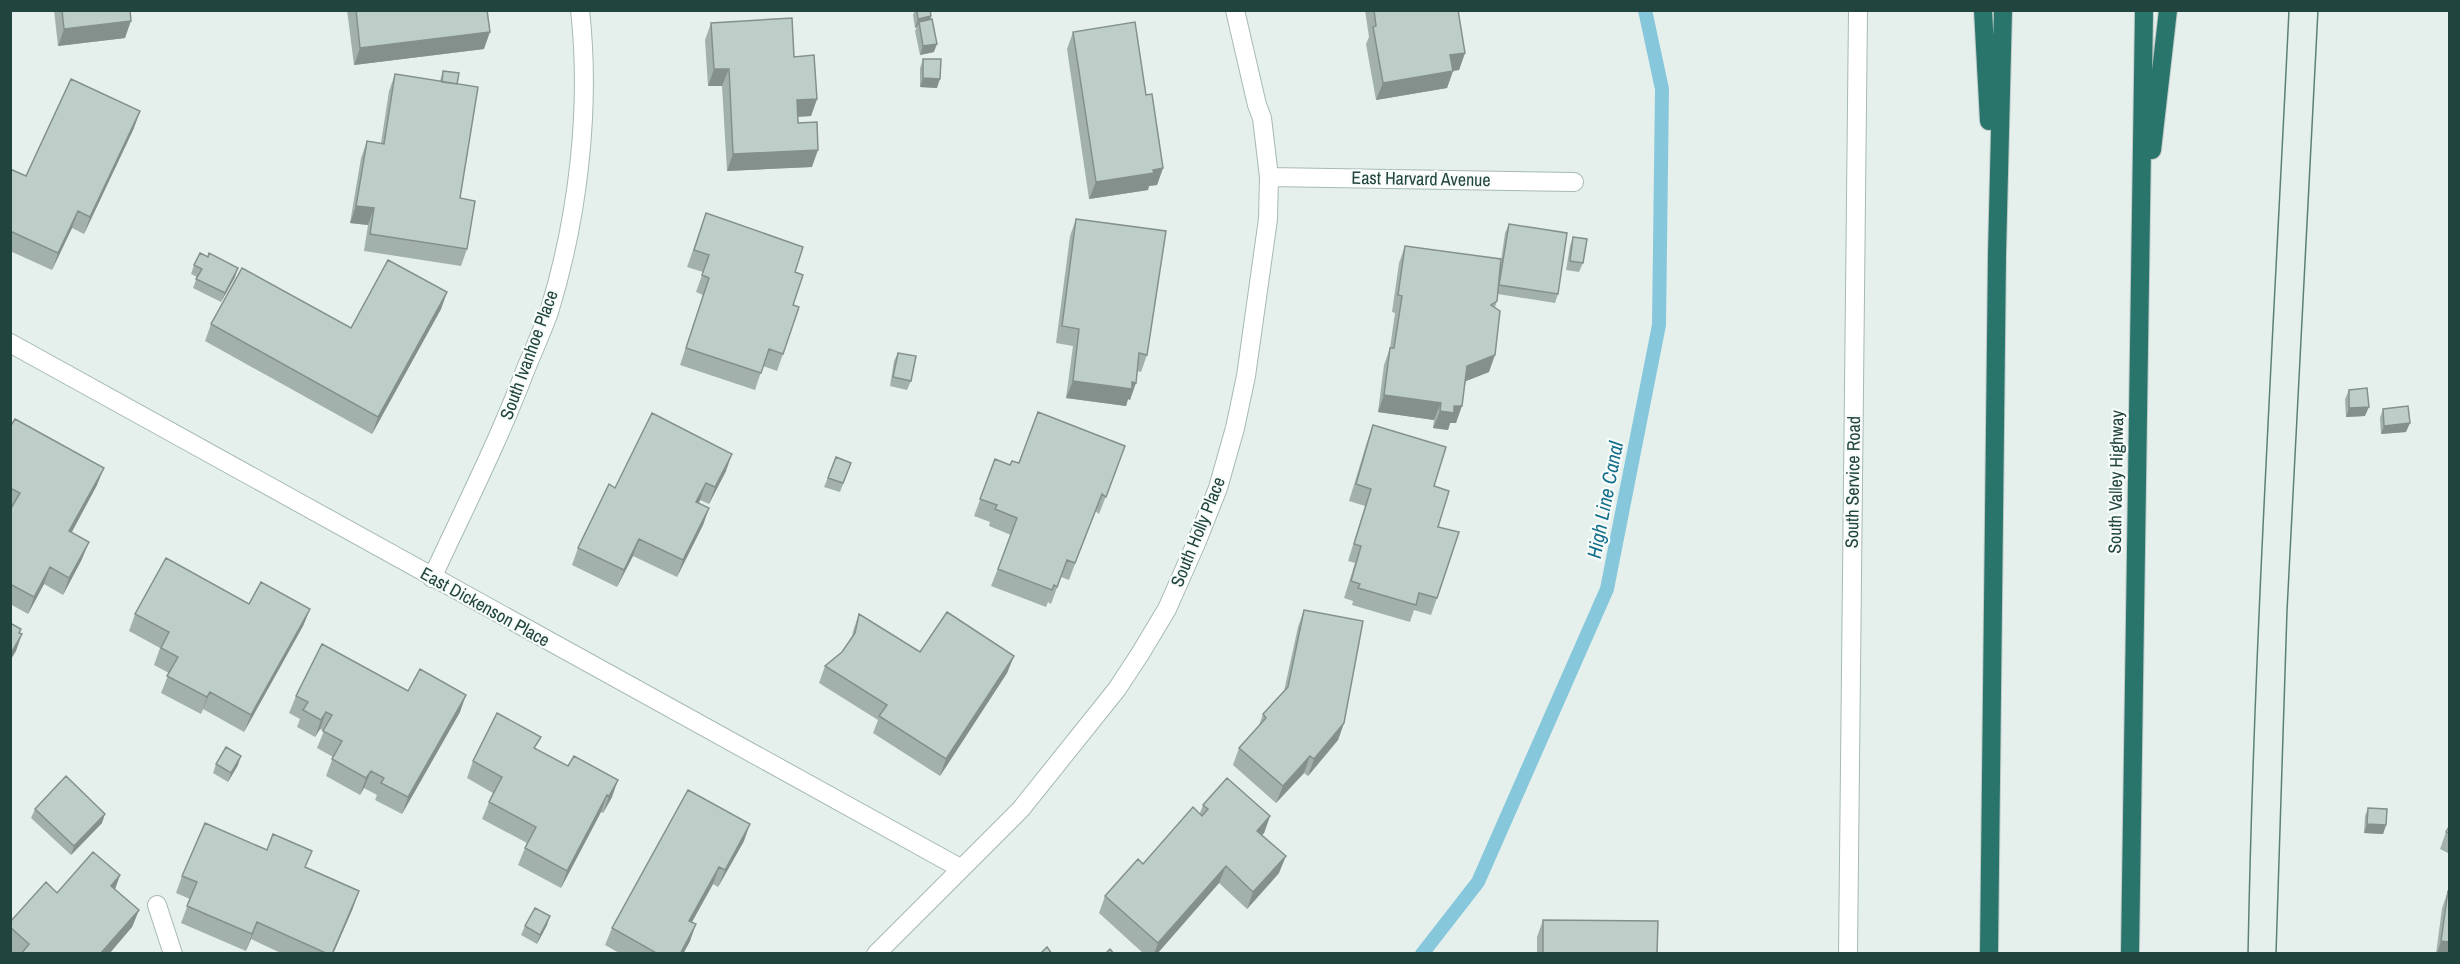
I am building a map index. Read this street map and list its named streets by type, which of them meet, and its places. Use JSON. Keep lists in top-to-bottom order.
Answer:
{
  "streets": {
    "highway": ["South Valley Highway"],
    "street": [
      "East Harvard Avenue",
      "South Ivanhoe Place",
      "South Service Road",
      "South Holly Place",
      "East Dickenson Place"
    ]
  },
  "crossings": [
    ["East Harvard Avenue", "South Holly Place"],
    ["South Ivanhoe Place", "East Dickenson Place"],
    ["South Holly Place", "East Dickenson Place"]
  ],
  "water": ["High Line Canal"]
}
